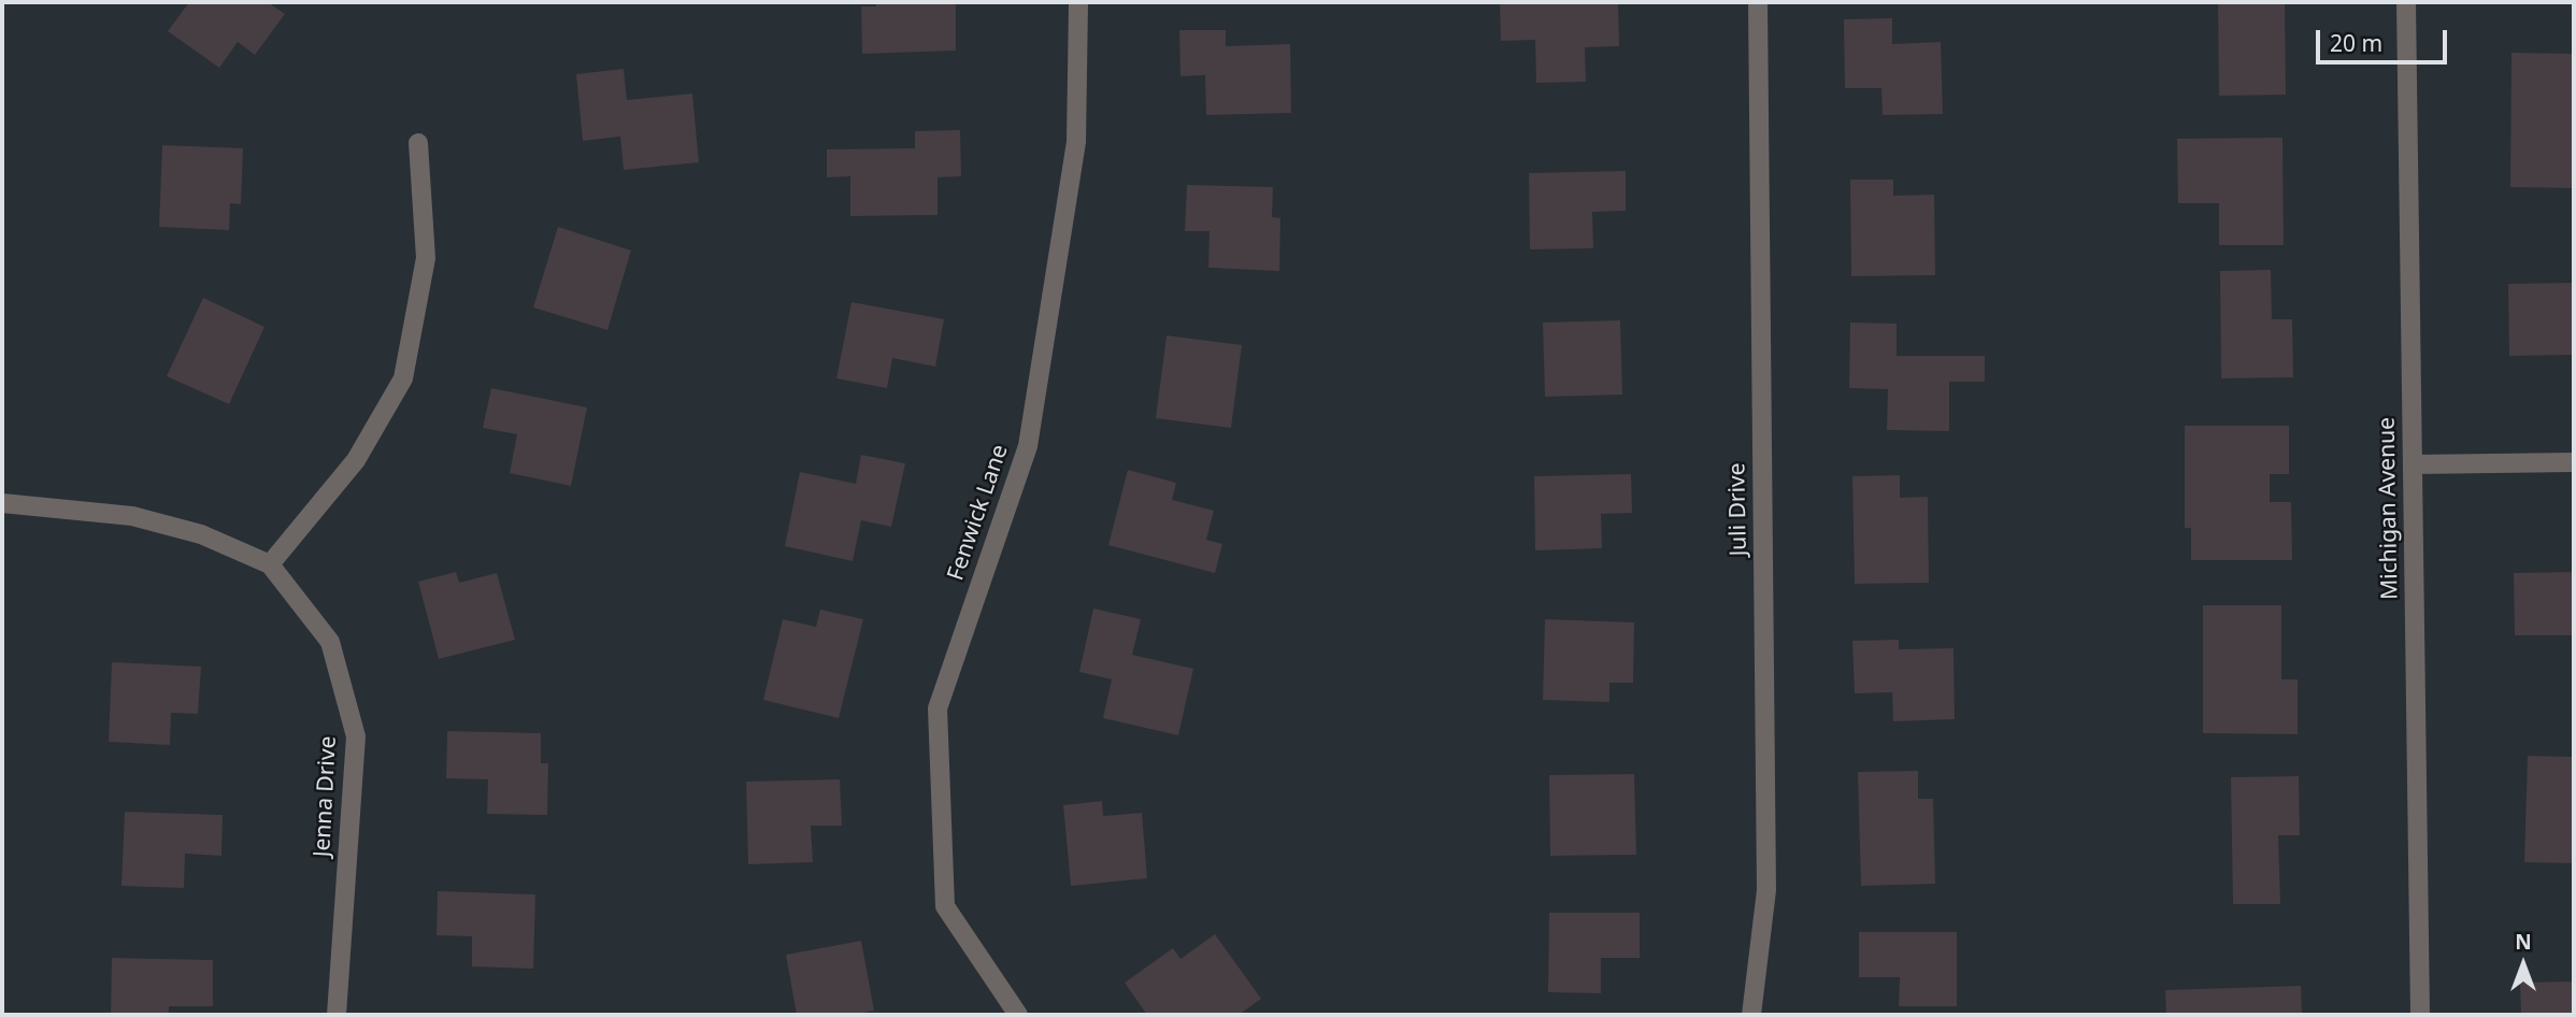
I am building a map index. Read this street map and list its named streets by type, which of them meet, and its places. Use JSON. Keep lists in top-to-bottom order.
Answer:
{
  "streets": {
    "street": [
      "Michigan Avenue",
      "Juli Drive",
      "Fenwick Lane",
      "Jenna Drive"
    ]
  },
  "scale_bar": "20 m",
  "north": "top"
}
